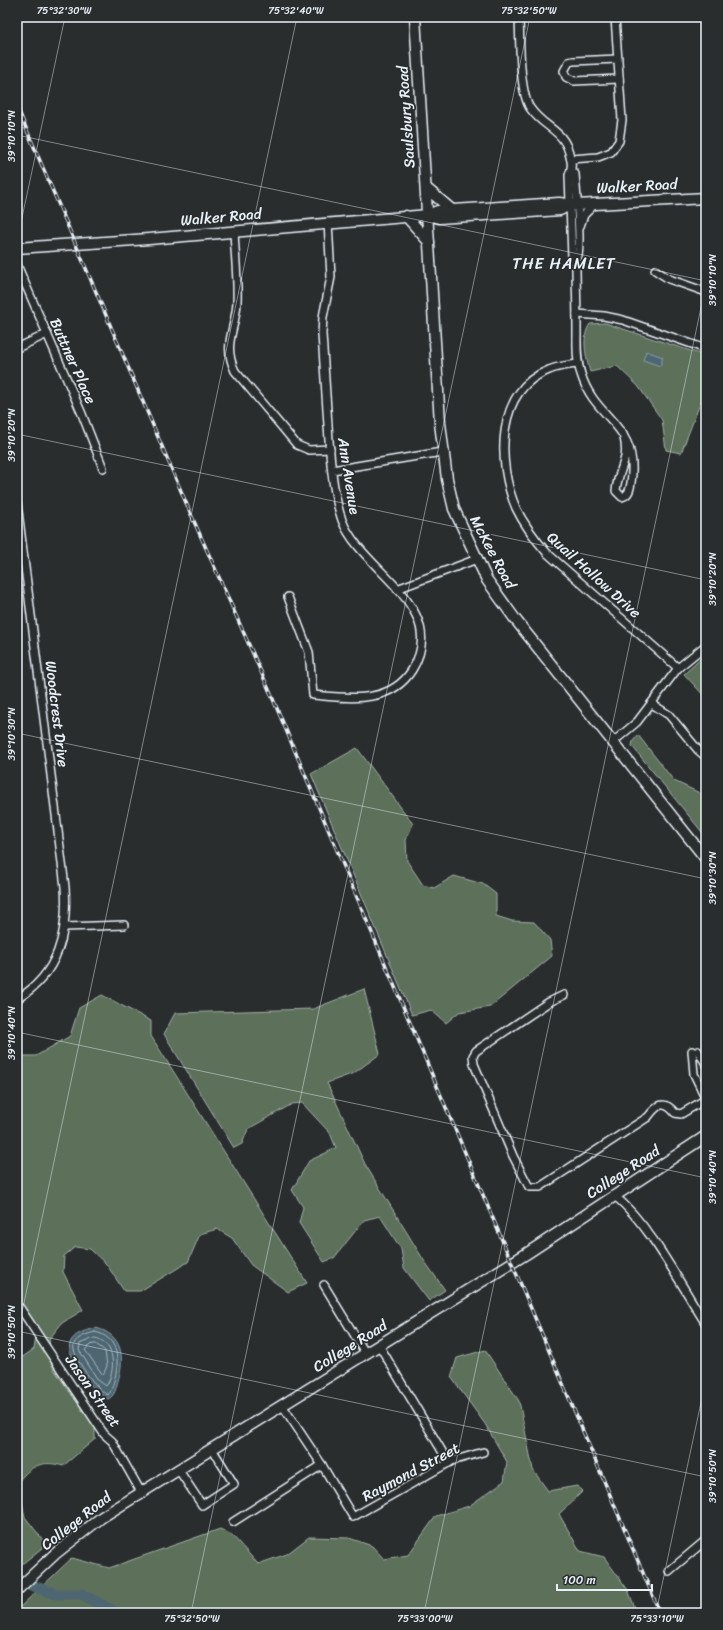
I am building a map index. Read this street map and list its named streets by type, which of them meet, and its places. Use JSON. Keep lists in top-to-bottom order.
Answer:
{
  "streets": {
    "street": [
      "Saulsbury Road",
      "Walker Road",
      "Buttner Place",
      "Ann Avenue",
      "McKee Road",
      "Quail Hollow Drive",
      "Woodcrest Drive",
      "College Road",
      "Jason Street",
      "Raymond Street"
    ]
  },
  "crossings": [
    ["Saulsbury Road", "Walker Road"],
    ["Saulsbury Road", "McKee Road"],
    ["Walker Road", "Ann Avenue"],
    ["Walker Road", "McKee Road"],
    ["College Road", "Jason Street"]
  ],
  "districts": ["THE HAMLET"],
  "scale_bar": "100 m",
  "coordinates": [
    "75°32'30\"W",
    "75°32'40\"W",
    "75°32'50\"W",
    "39°10'10\"N",
    "39°10'20\"N",
    "39°10'30\"N",
    "39°10'40\"N",
    "39°10'50\"N",
    "75°33'00\"W",
    "75°33'10\"W"
  ]
}
